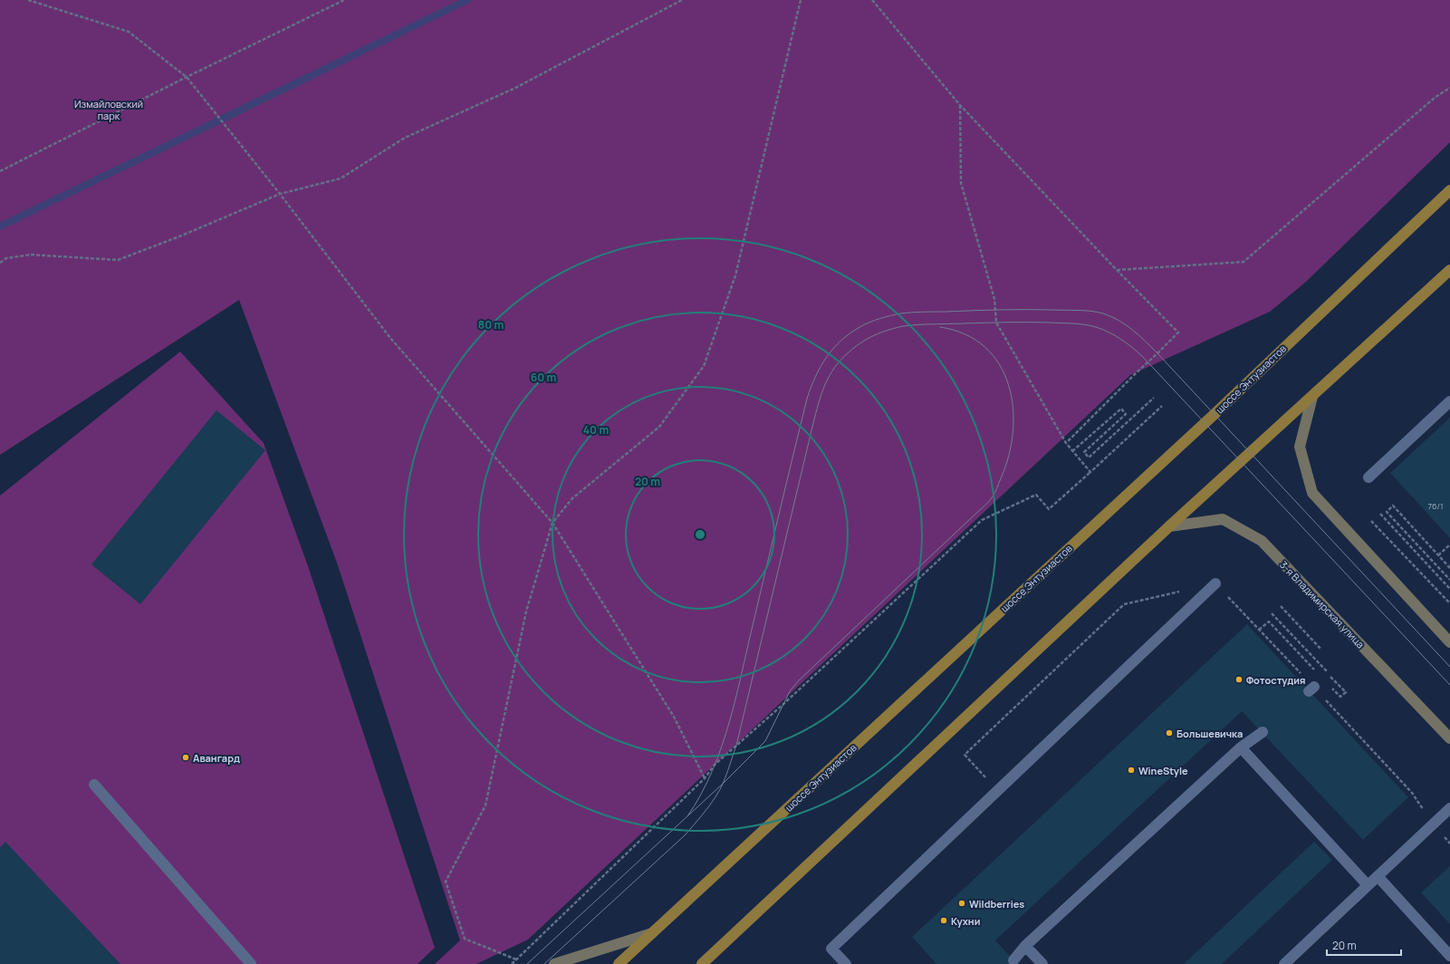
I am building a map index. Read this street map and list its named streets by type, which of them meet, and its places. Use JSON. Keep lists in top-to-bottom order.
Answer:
{
  "streets": {
    "main road": ["шоссе Энтузиастов"],
    "street": ["3-я Владимирская улица"]
  },
  "parks": ["Измайловский парк"],
  "places": [
    "Фотостудия",
    "Большевичка",
    "Авангард",
    "WineStyle",
    "Wildberries",
    "Кухни"
  ],
  "house_numbers": ["76/1"],
  "scale_bar": "20 m",
  "rings": [
    "80 m",
    "60 m",
    "40 m",
    "20 m"
  ]
}
